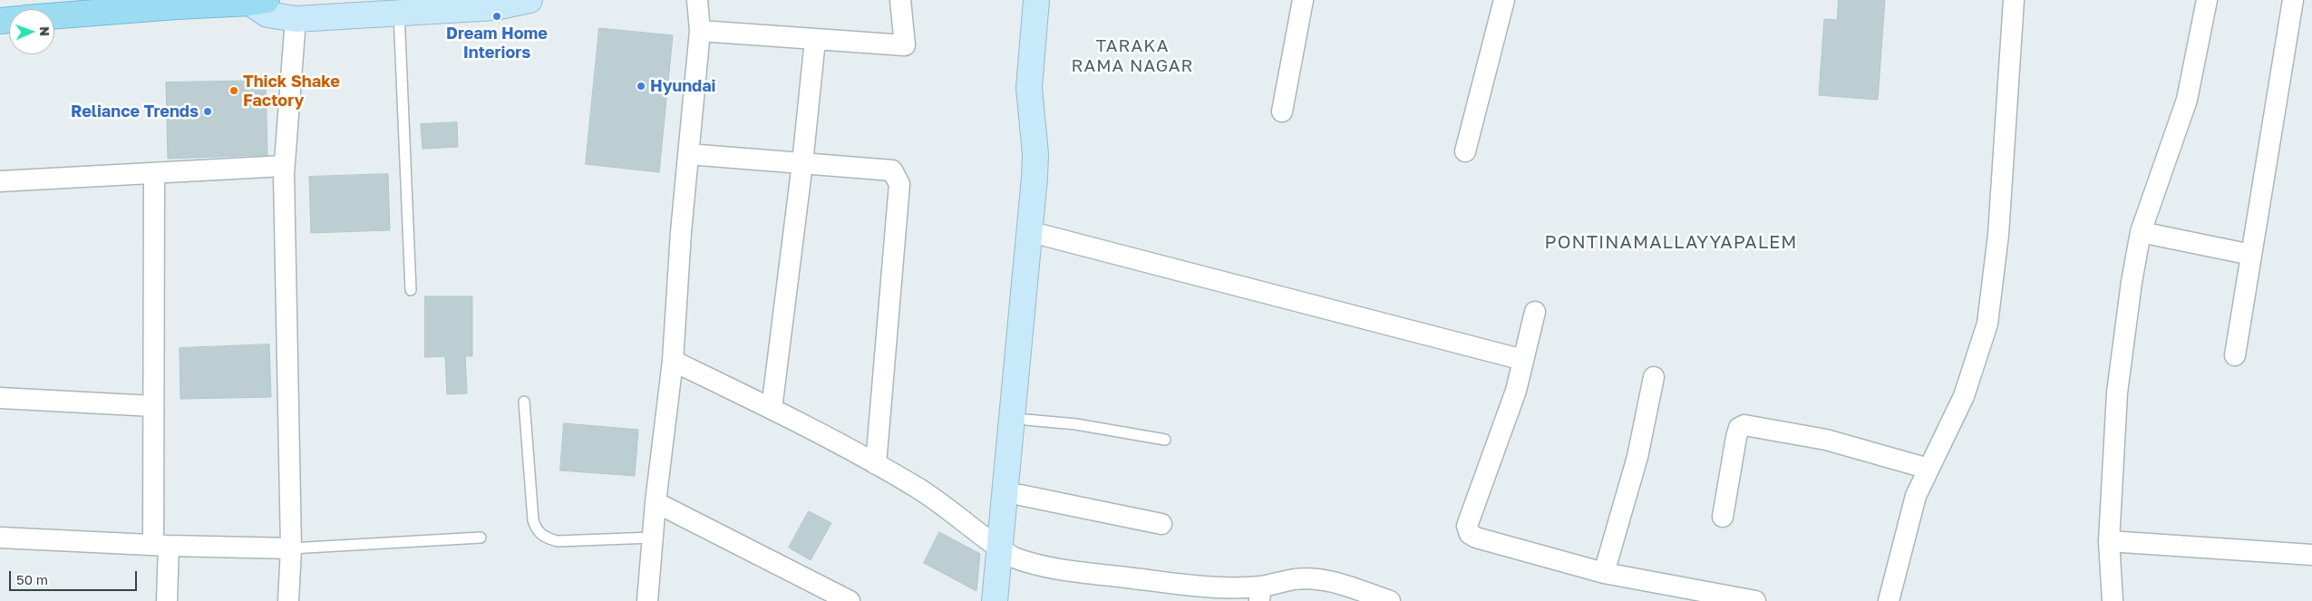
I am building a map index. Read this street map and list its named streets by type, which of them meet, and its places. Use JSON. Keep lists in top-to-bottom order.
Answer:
{
  "districts": ["TARAKA RAMA NAGAR", "PONTINAMALLAYYAPALEM"],
  "places": [
    "Dream Home Interiors",
    "Hyundai",
    "Thick Shake Factory",
    "Reliance Trends"
  ],
  "scale_bar": "50 m",
  "north": "right"
}
